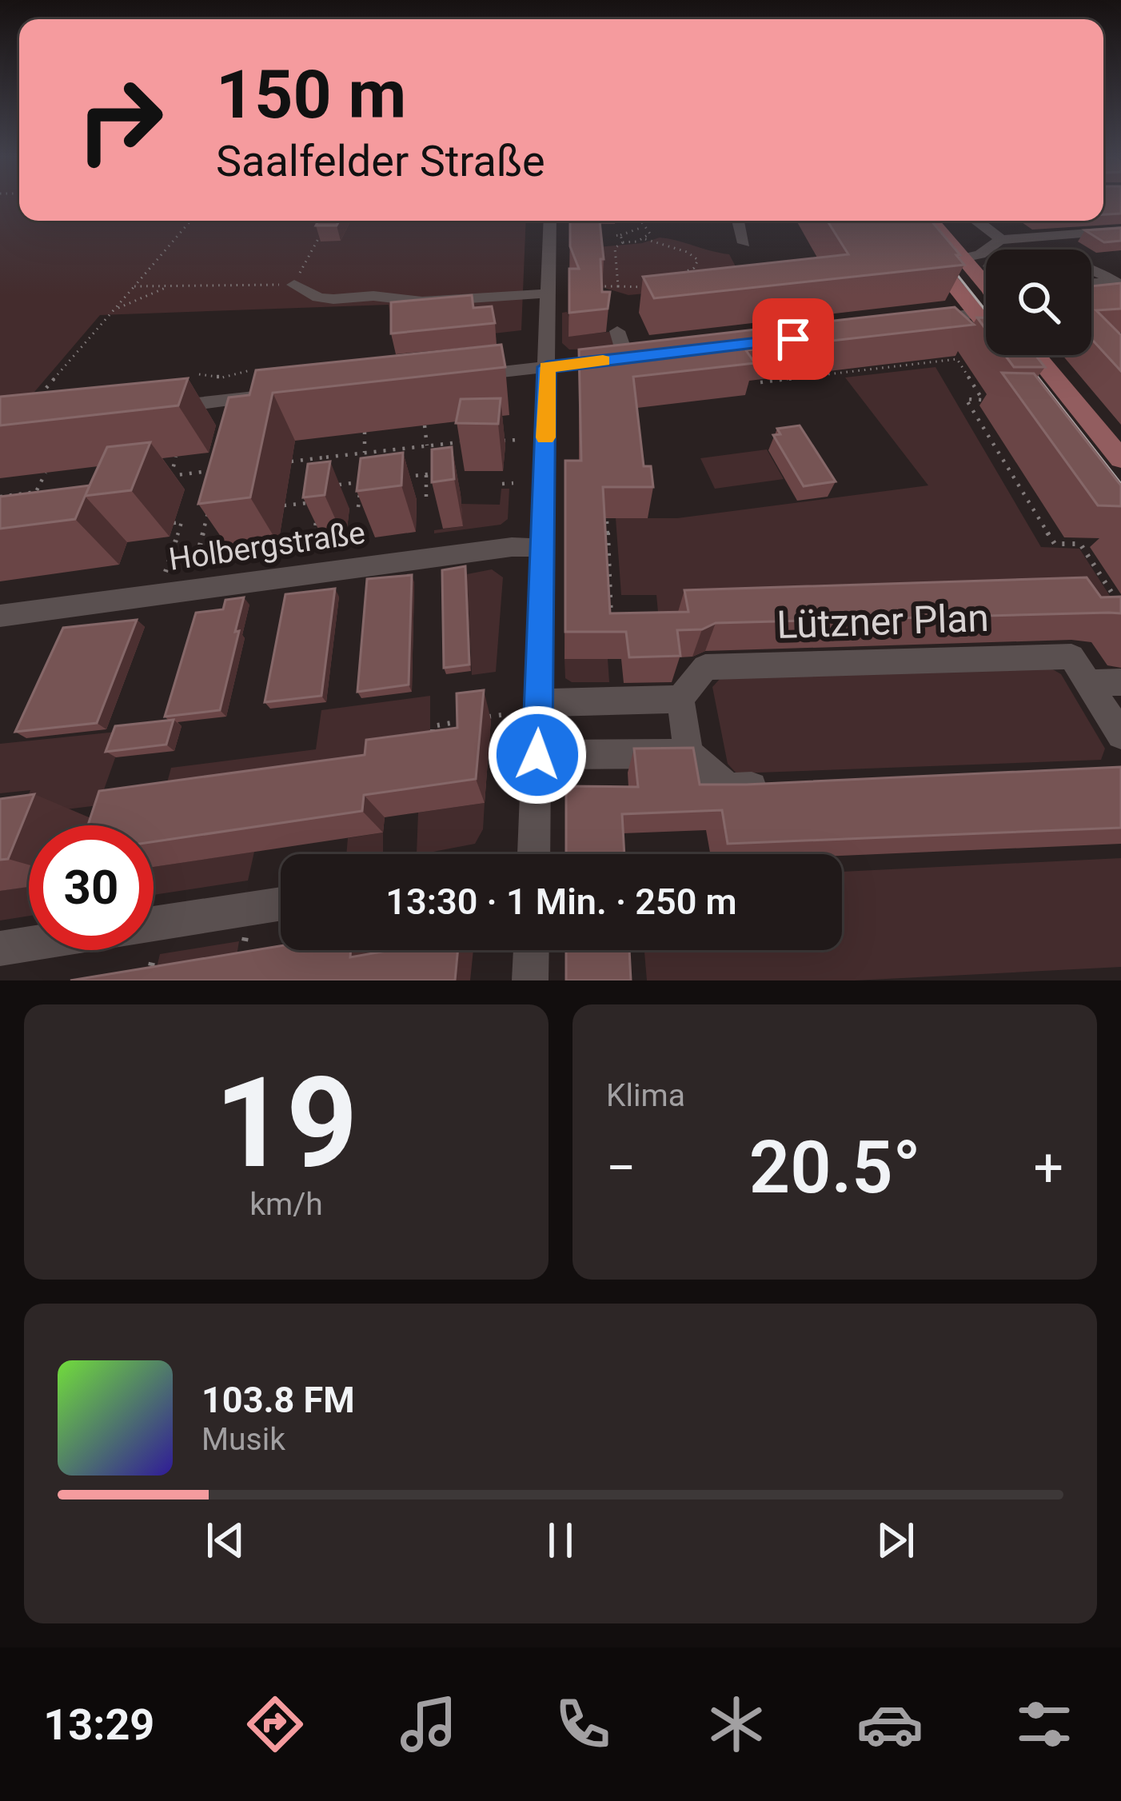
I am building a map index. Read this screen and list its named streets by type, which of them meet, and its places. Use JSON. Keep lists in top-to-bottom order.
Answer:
{
  "streets": {
    "street": ["Holbergstraße", "Lützner Plan"]
  },
  "page": {
    "turn": ["150 m", "Saalfelder Straße"],
    "limit": "30",
    "trip": "13:30 · 1 Min. · 250 m",
    "tile": [
      ["19", "km/h"],
      "Klima"
    ],
    "heat": ["−", "20.5°", "+"],
    "song": ["103.8 FM", "Musik"],
    "tabs": "13:29"
  }
}
